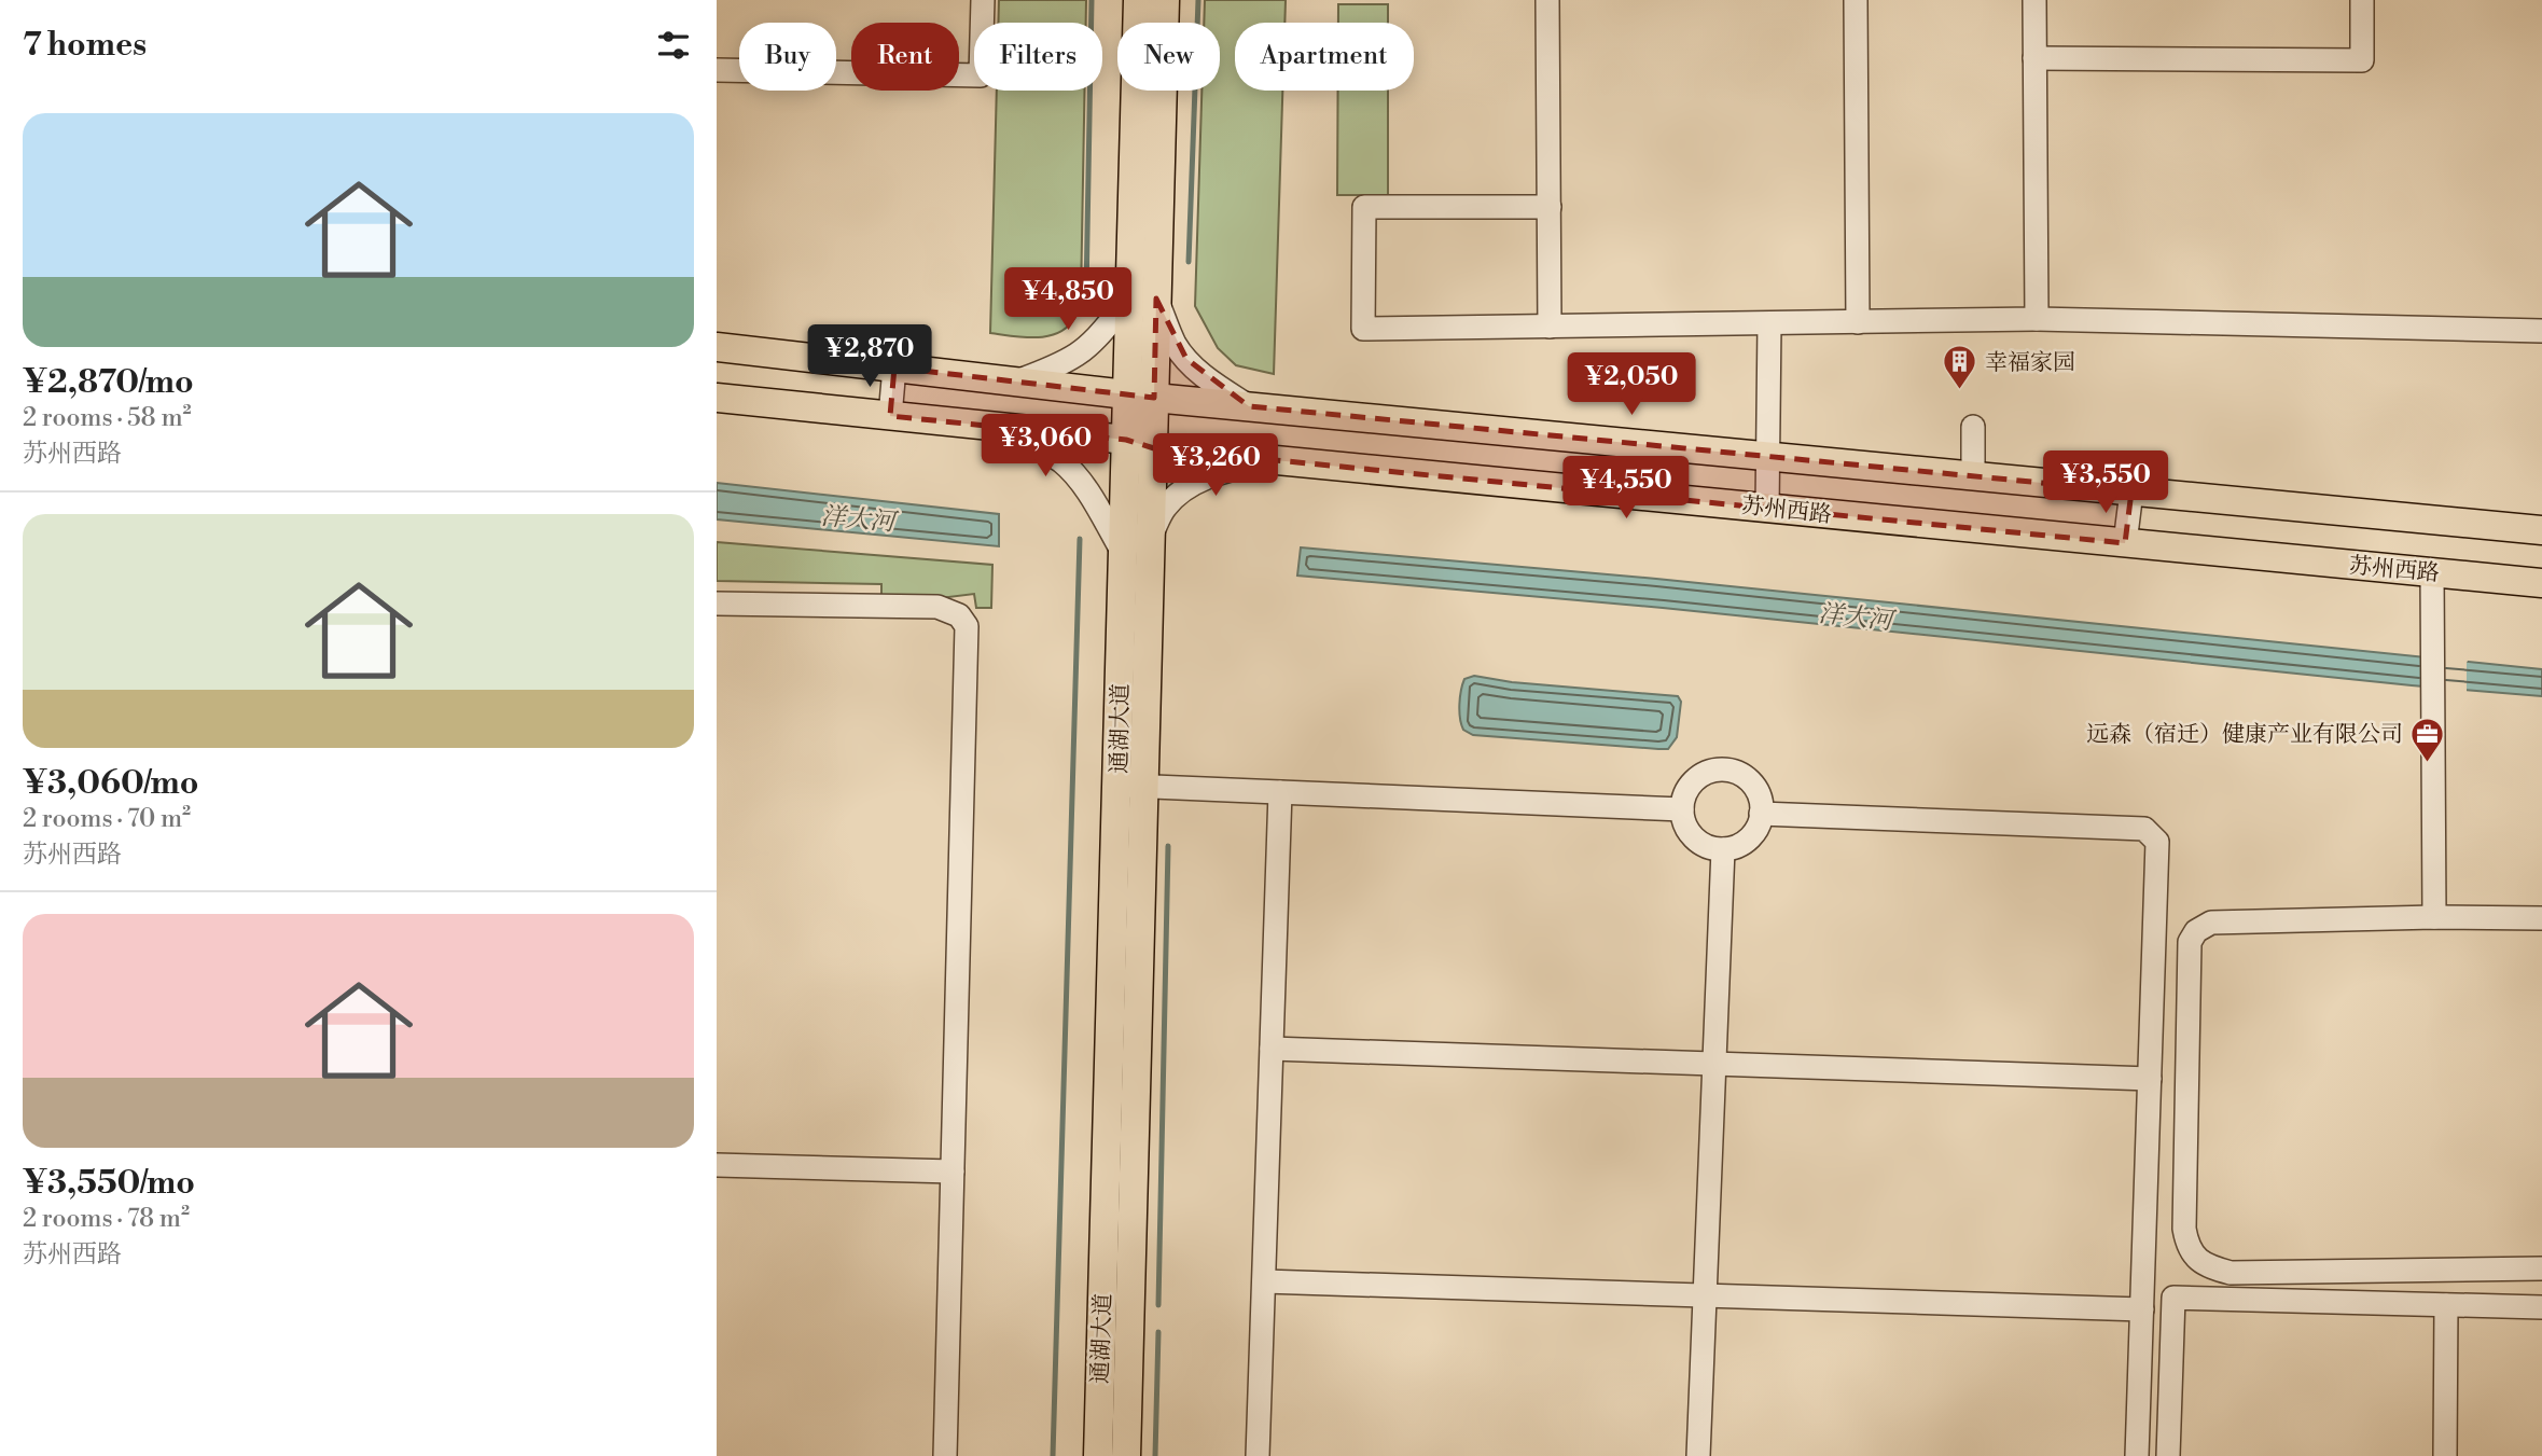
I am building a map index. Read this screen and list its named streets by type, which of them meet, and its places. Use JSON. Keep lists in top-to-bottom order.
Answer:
{
  "streets": {
    "main road": ["苏州西路", "通湖大道"]
  },
  "crossings": [
    ["苏州西路", "通湖大道"]
  ],
  "water": ["洋大河"],
  "places": {
    "building": ["幸福家园"],
    "office": ["远森（宿迁）健康产业有限公司"]
  },
  "page": {
    "heading": "7 homes",
    "chip": [
      "Buy",
      "Rent",
      "Filters",
      "New",
      "Apartment"
    ],
    "list": [
      {
        "name": "¥2,870/mo",
        "note": "2 rooms · 58 m² · 苏州西路"
      },
      {
        "name": "¥3,060/mo",
        "note": "2 rooms · 70 m² · 苏州西路"
      },
      {
        "name": "¥3,550/mo",
        "note": "2 rooms · 78 m² · 苏州西路"
      }
    ],
    "price": [
      "¥4,850",
      "¥2,870",
      "¥2,050",
      "¥3,060",
      "¥3,260",
      "¥3,550",
      "¥4,550"
    ]
  }
}
